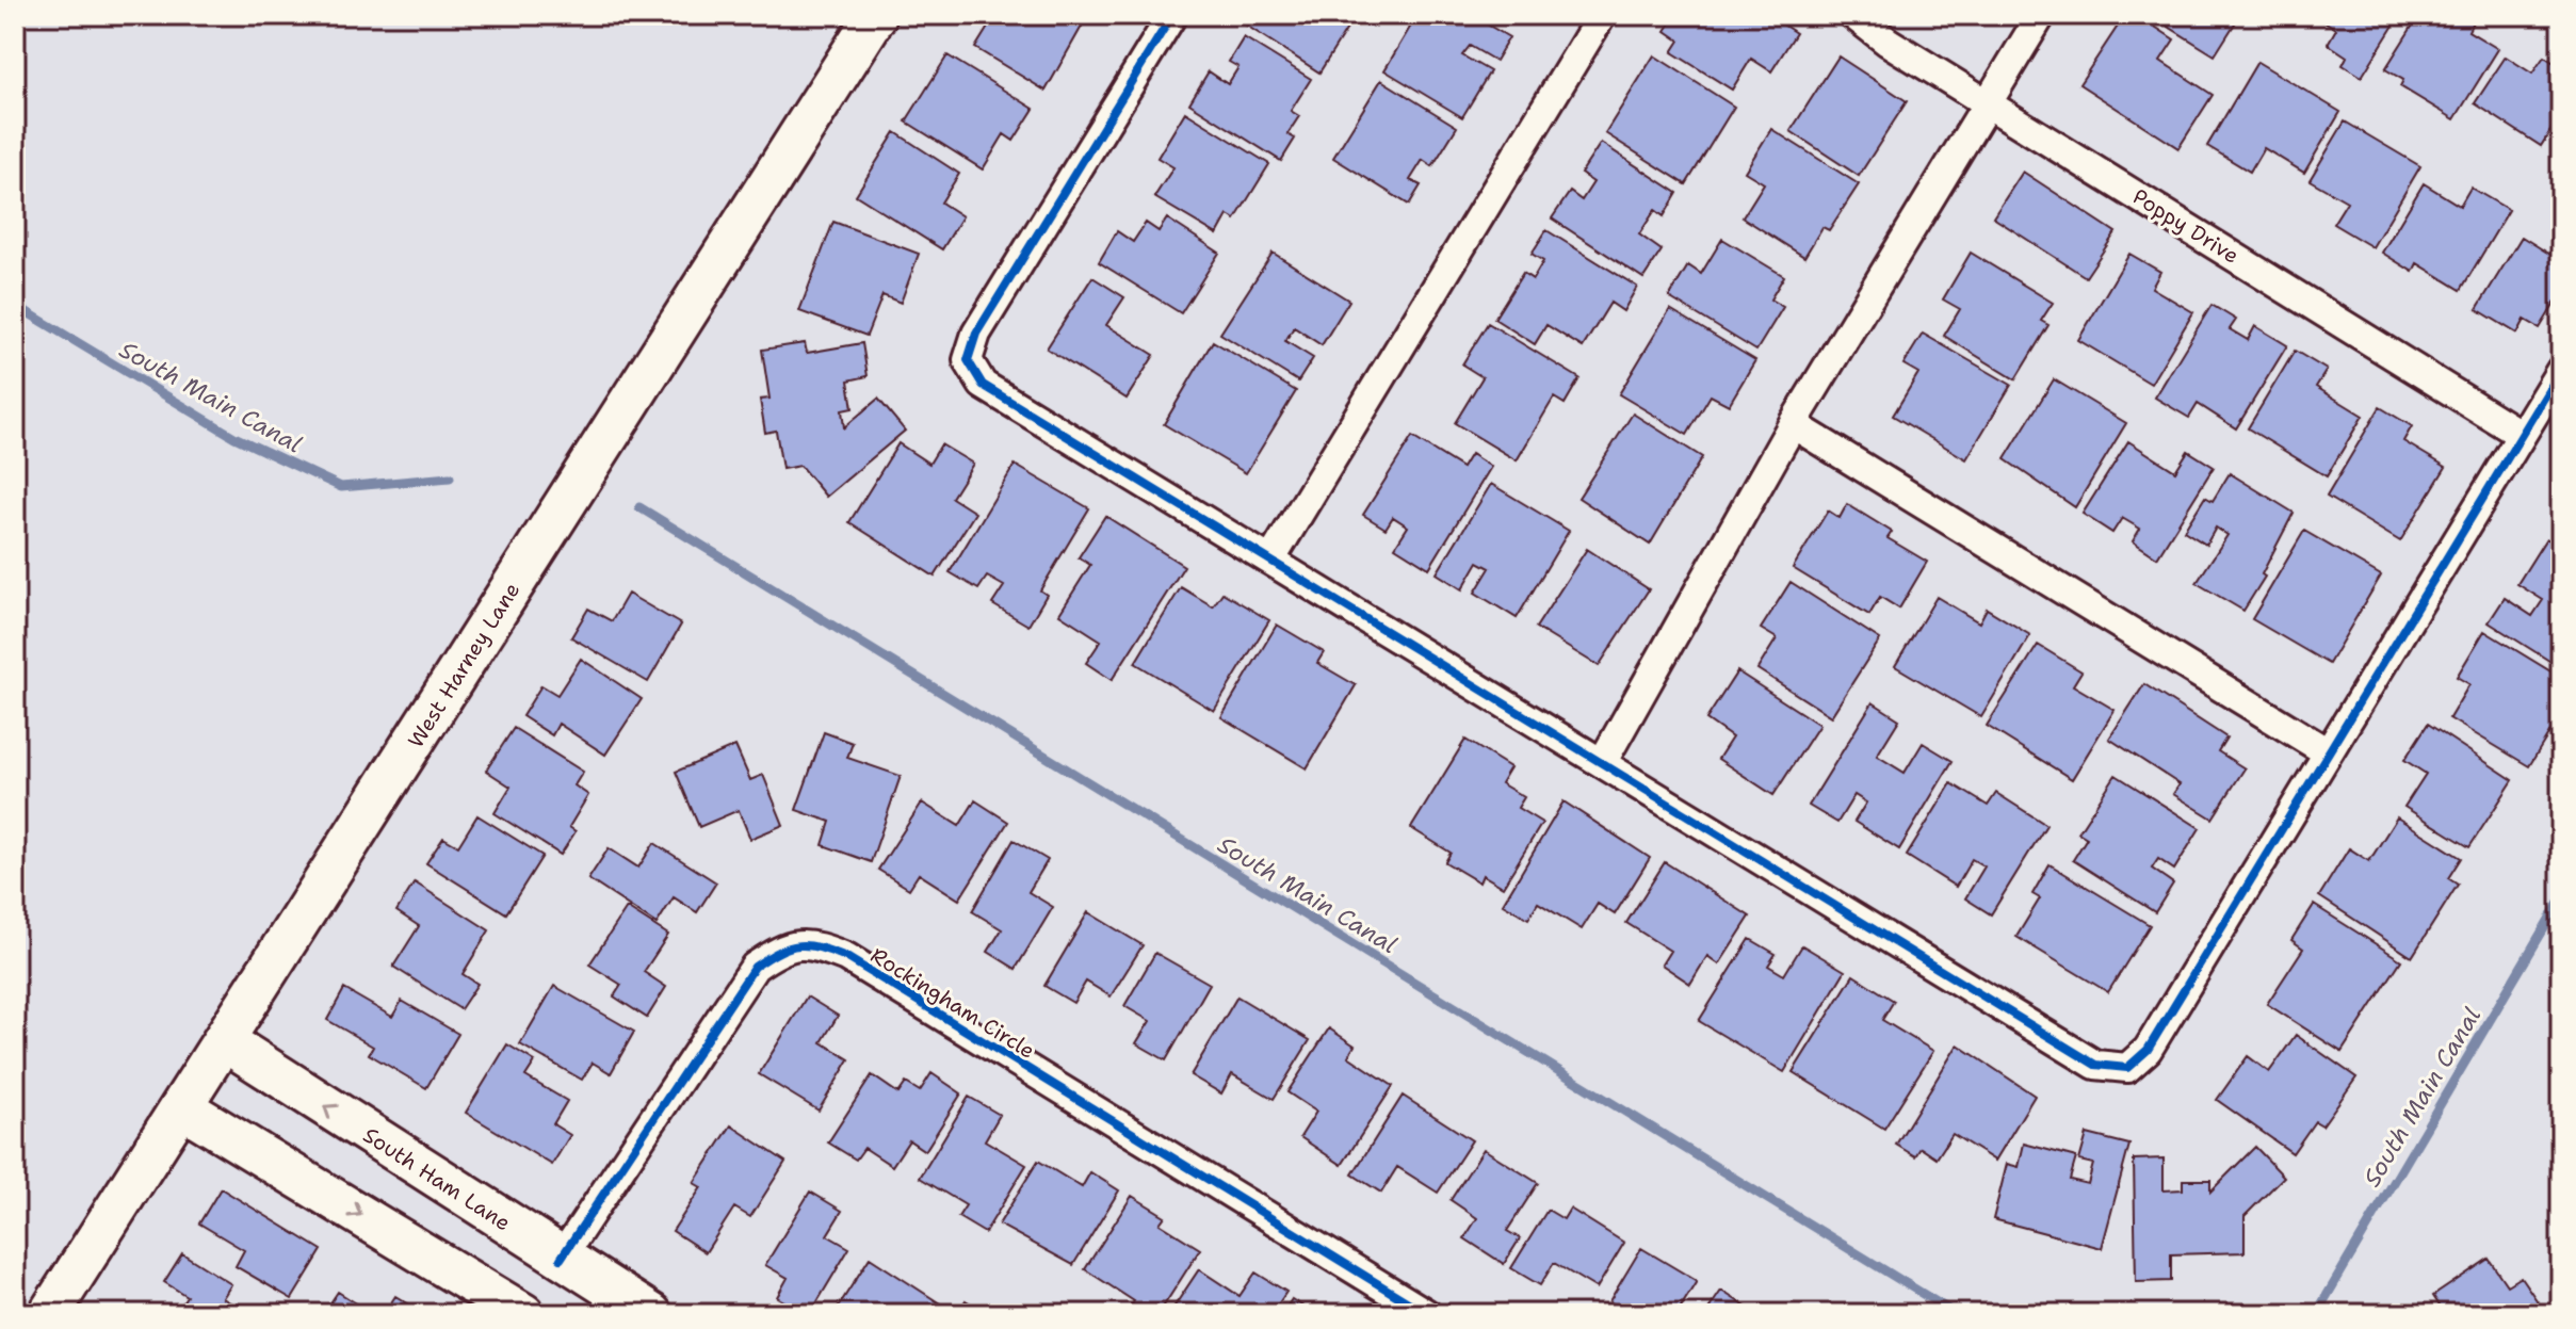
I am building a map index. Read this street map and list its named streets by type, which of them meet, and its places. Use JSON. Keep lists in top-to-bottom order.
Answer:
{
  "streets": {
    "main road": ["West Harney Lane", "South Ham Lane"],
    "street": ["Poppy Drive", "Rockingham Circle"]
  },
  "crossings": [
    ["West Harney Lane", "South Ham Lane"],
    ["Rockingham Circle", "South Ham Lane"]
  ],
  "water": ["South Main Canal"]
}
